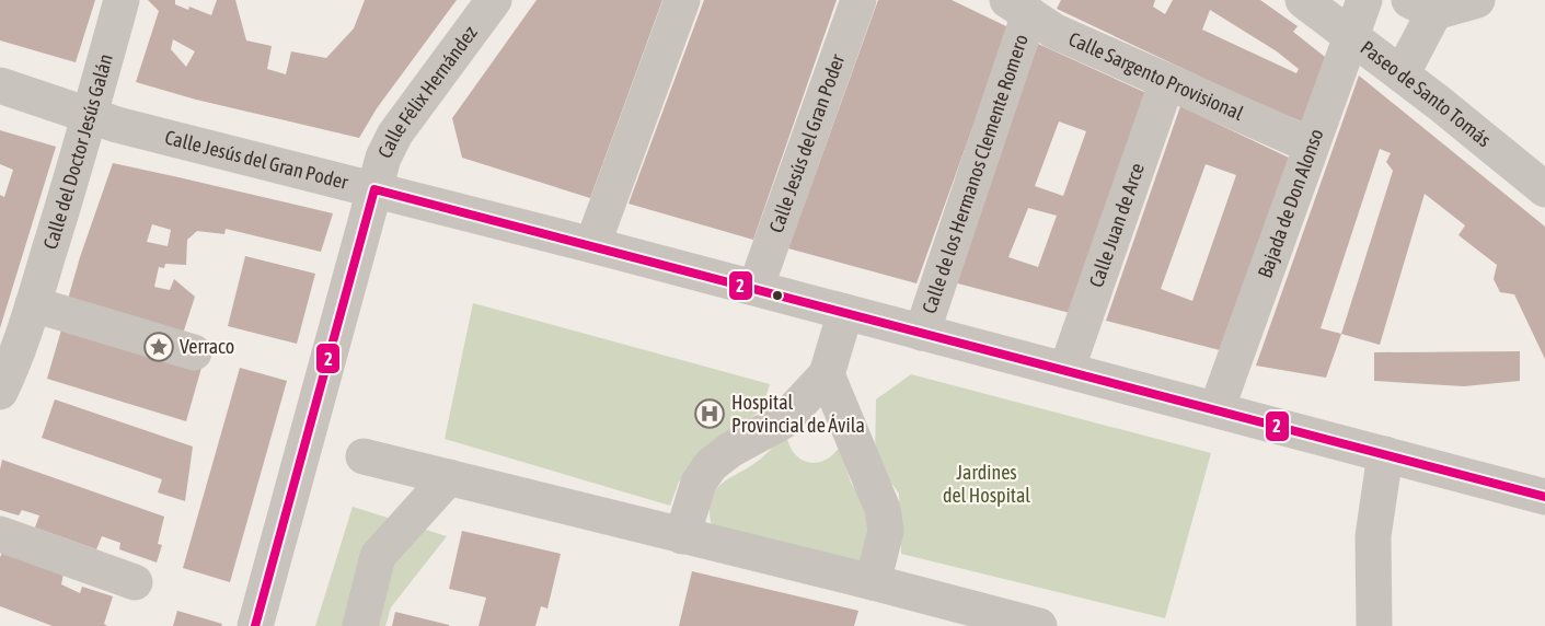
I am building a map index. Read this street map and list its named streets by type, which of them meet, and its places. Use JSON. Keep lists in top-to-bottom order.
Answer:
{
  "streets": {
    "street": [
      "Calle Sargento Provisional",
      "Calle Félix Hernández",
      "Paseo de Santo Tomás",
      "Calle Jesús del Gran Poder",
      "Calle del Doctor Jesús Galán",
      "Calle de los Hermanos Clemente Romero",
      "Bajada de Don Alonso",
      "Calle Juan de Arce"
    ]
  },
  "crossings": [
    ["Calle Sargento Provisional", "Calle de los Hermanos Clemente Romero"],
    ["Calle Sargento Provisional", "Bajada de Don Alonso"],
    ["Calle Sargento Provisional", "Calle Juan de Arce"],
    ["Calle Félix Hernández", "Calle Jesús del Gran Poder"],
    ["Paseo de Santo Tomás", "Bajada de Don Alonso"],
    ["Calle Jesús del Gran Poder", "Calle del Doctor Jesús Galán"],
    ["Calle Jesús del Gran Poder", "Calle de los Hermanos Clemente Romero"],
    ["Calle Jesús del Gran Poder", "Bajada de Don Alonso"],
    ["Calle Jesús del Gran Poder", "Calle Juan de Arce"]
  ],
  "parks": ["Jardines del Hospital"],
  "places": {
    "place": ["Verraco"],
    "hospital": ["Hospital Provincial de Ávila"]
  },
  "lines": ["transit line 2"]
}
